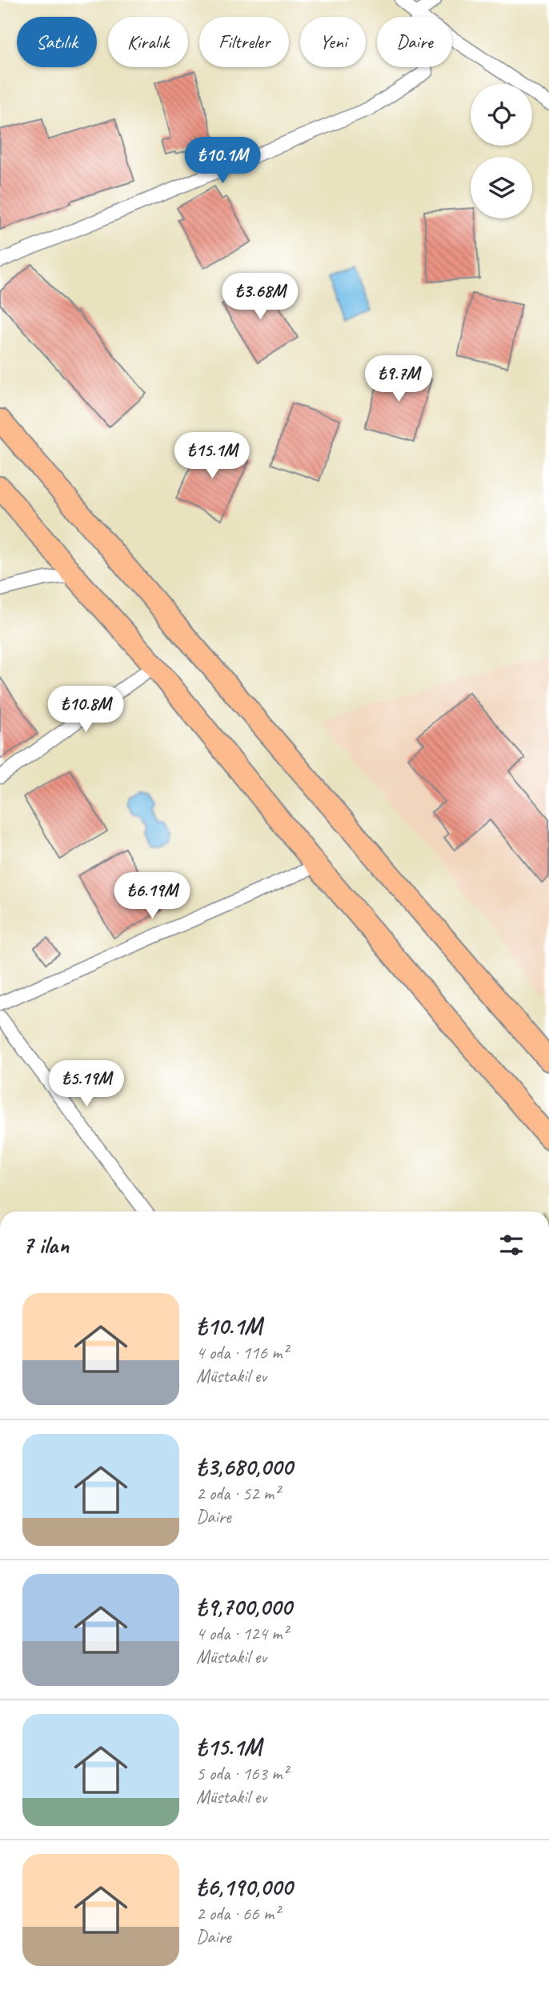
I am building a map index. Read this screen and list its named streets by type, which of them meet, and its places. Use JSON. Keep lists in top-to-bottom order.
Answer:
{
  "page": {
    "chip": [
      "Satılık",
      "Kiralık",
      "Filtreler",
      "Yeni",
      "Daire"
    ],
    "price": [
      "₺10.1M",
      "₺3.68M",
      "₺9.7M",
      "₺15.1M",
      "₺10.8M",
      "₺6.19M",
      "₺5.19M"
    ],
    "heading": "7 ilan",
    "list": [
      {
        "name": "₺10.1M",
        "note": "4 oda · 116 m² · Müstakil ev"
      },
      {
        "name": "₺3,680,000",
        "note": "2 oda · 52 m² · Daire"
      },
      {
        "name": "₺9,700,000",
        "note": "4 oda · 124 m² · Müstakil ev"
      },
      {
        "name": "₺15.1M",
        "note": "5 oda · 163 m² · Müstakil ev"
      },
      {
        "name": "₺6,190,000",
        "note": "2 oda · 66 m² · Daire"
      }
    ]
  }
}
